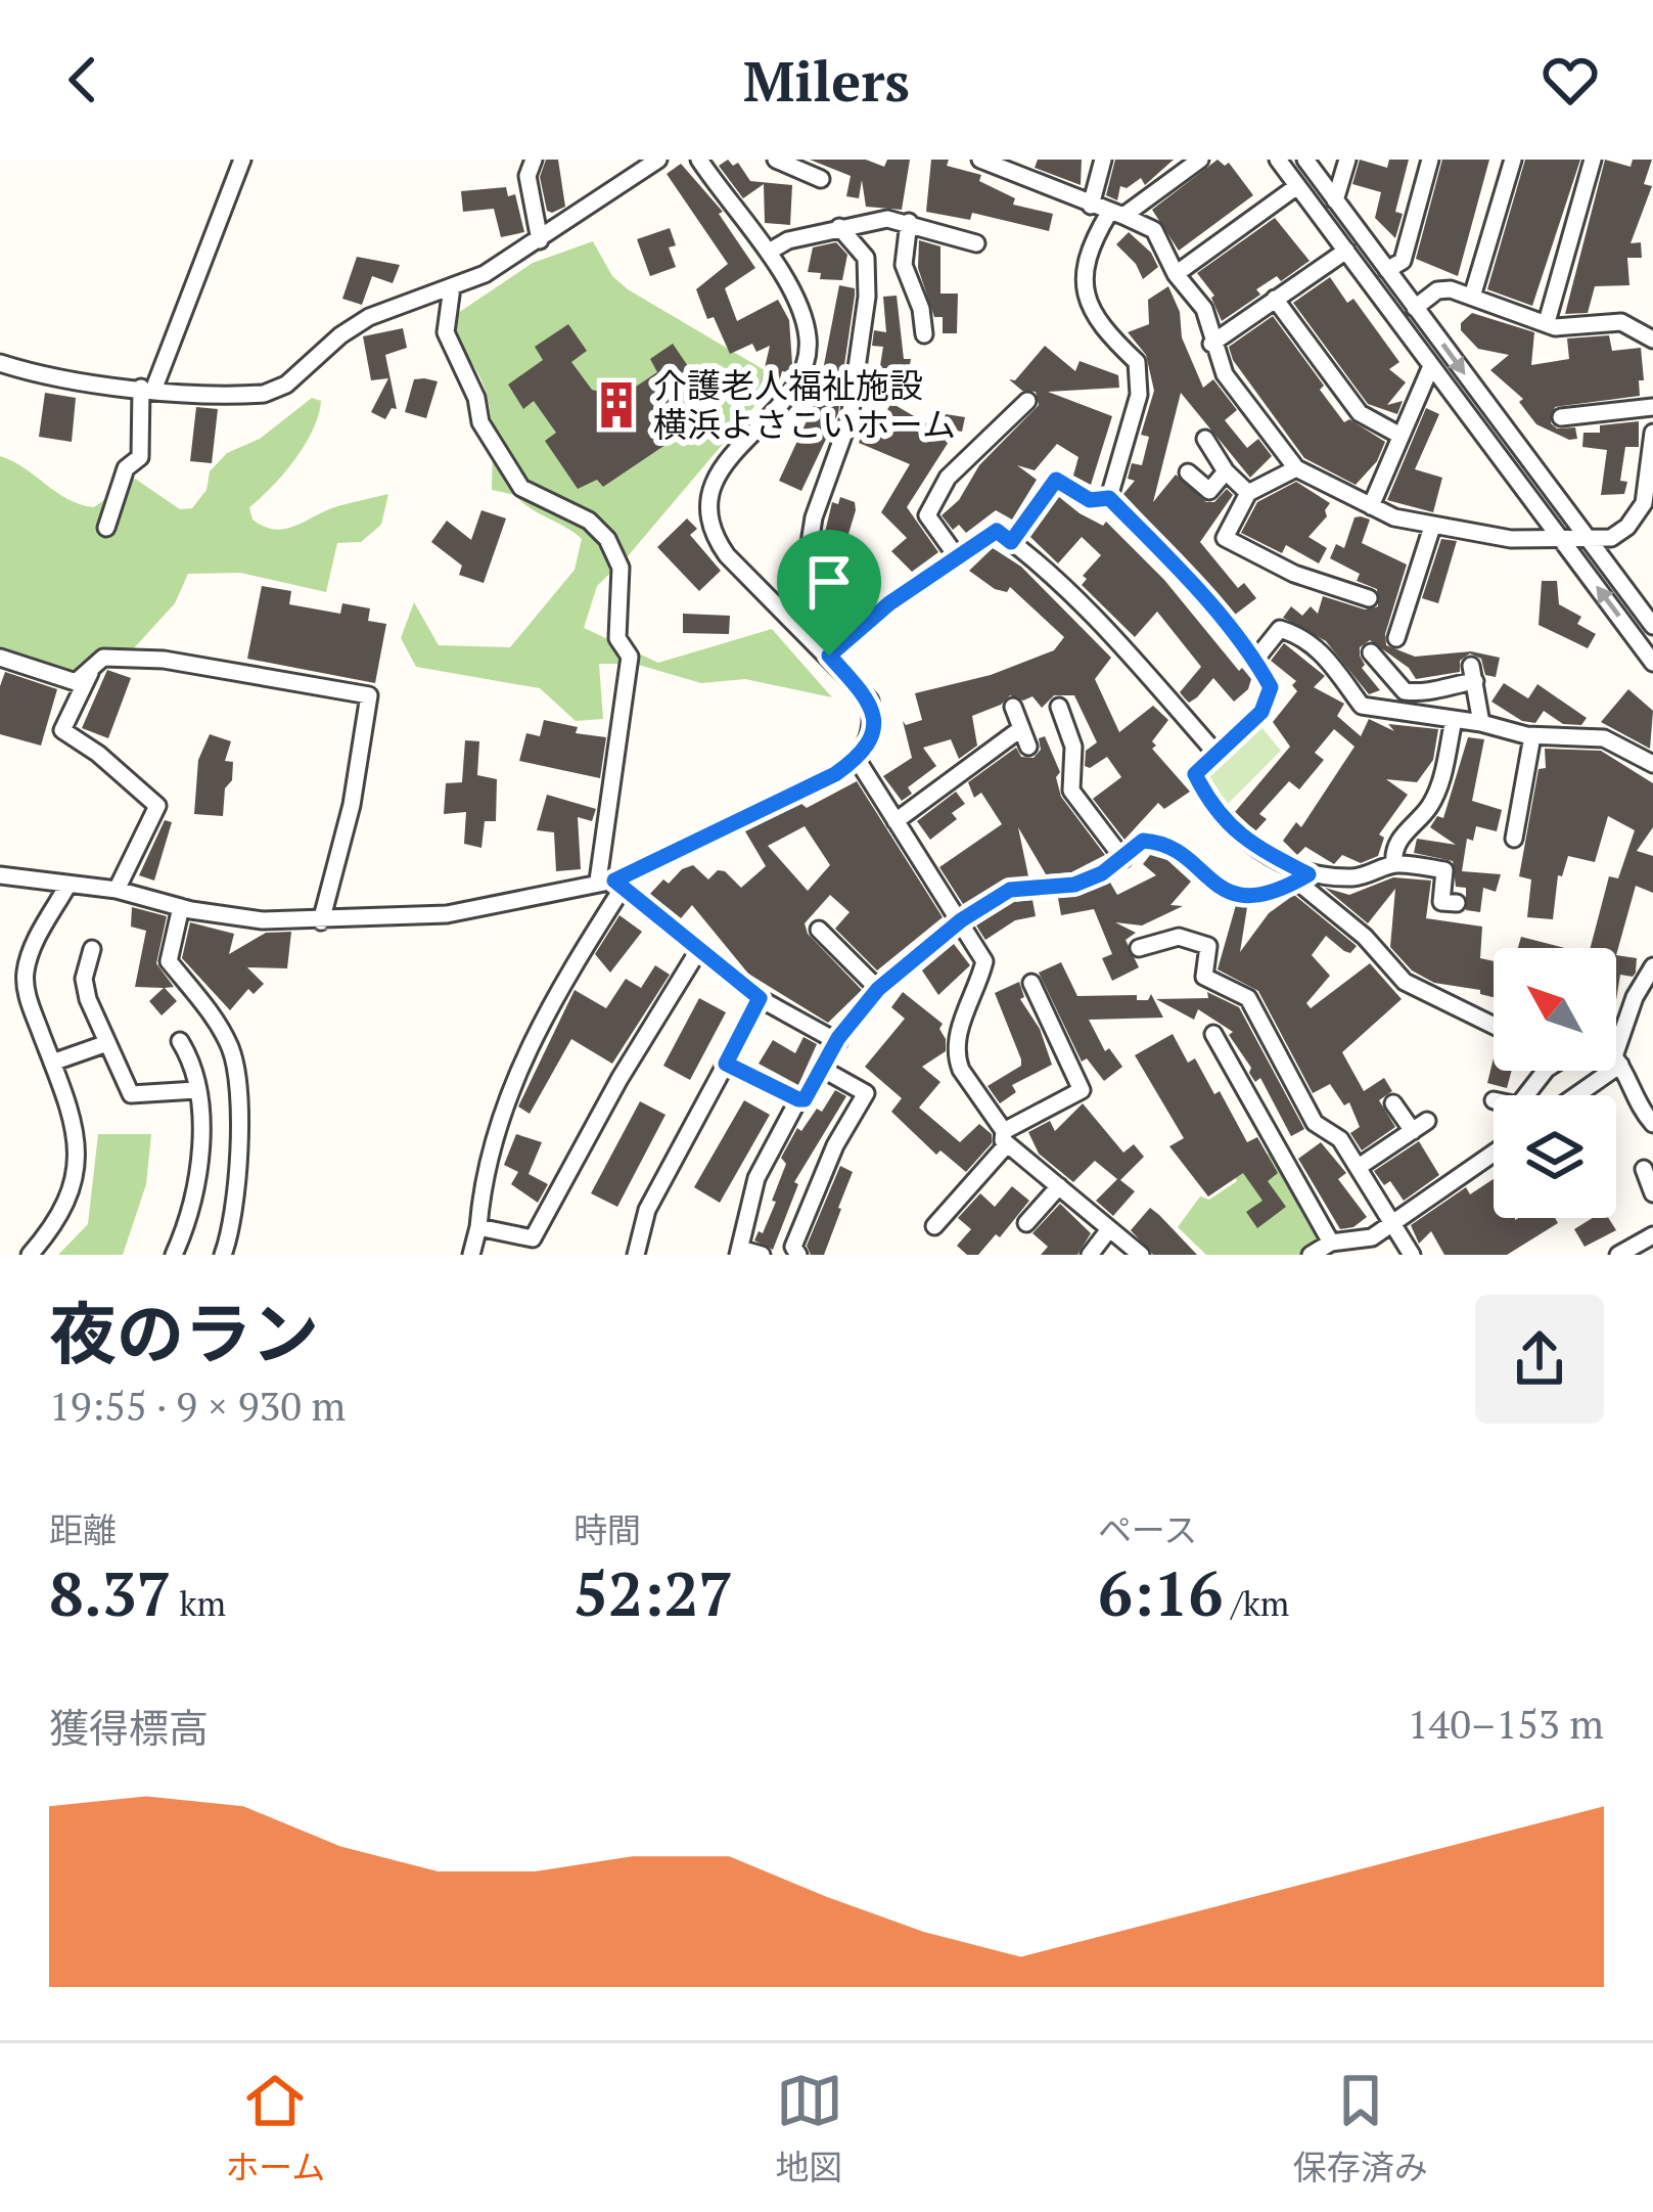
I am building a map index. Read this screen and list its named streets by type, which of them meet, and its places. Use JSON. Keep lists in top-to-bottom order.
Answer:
{
  "places": {
    "building": ["介護老人福祉施設 横浜よさこいホーム"]
  },
  "north": "top left",
  "page": {
    "header": "Milers",
    "heading": ["夜のラン", "19:55 · 9 × 930 m"],
    "stats": [
      ["距離", "8.37 km"],
      ["時間", "52:27"],
      ["ペース", "6:16 /km"]
    ],
    "chart": ["獲得標高", "140–153 m"],
    "tabs": ["ホーム", "地図", "保存済み"]
  }
}
